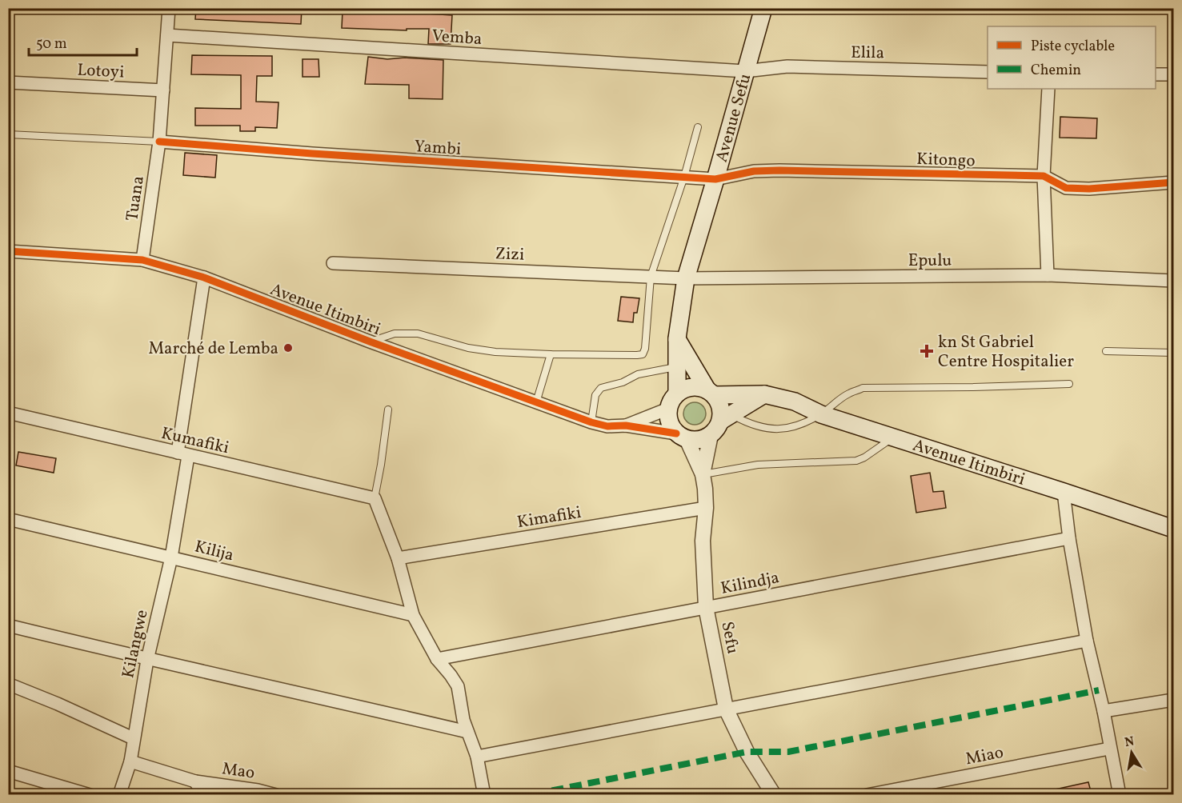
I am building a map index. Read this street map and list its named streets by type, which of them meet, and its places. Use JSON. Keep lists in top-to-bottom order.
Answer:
{
  "streets": {
    "main road": ["Avenue Sefu", "Avenue Itimbiri"],
    "street": [
      "Vemba",
      "Elila",
      "Lotoyi",
      "Yambi",
      "Kitongo",
      "Tuana",
      "Zizi",
      "Epulu",
      "Kumafiki",
      "Kimafiki",
      "Kilija",
      "Kilindja",
      "Sefu",
      "Kilangwe",
      "Miao",
      "Mao"
    ]
  },
  "crossings": [
    ["Vemba", "Elila"],
    ["Vemba", "Avenue Sefu"],
    ["Vemba", "Tuana"],
    ["Elila", "Avenue Sefu"],
    ["Lotoyi", "Tuana"],
    ["Avenue Sefu", "Yambi"],
    ["Avenue Sefu", "Kitongo"],
    ["Avenue Sefu", "Zizi"],
    ["Avenue Sefu", "Epulu"],
    ["Avenue Sefu", "Avenue Itimbiri"],
    ["Yambi", "Kitongo"],
    ["Yambi", "Tuana"],
    ["Tuana", "Avenue Itimbiri"],
    ["Zizi", "Epulu"],
    ["Avenue Itimbiri", "Kilangwe"],
    ["Kumafiki", "Kilangwe"],
    ["Kimafiki", "Sefu"],
    ["Kilija", "Kilangwe"],
    ["Kilindja", "Sefu"],
    ["Kilangwe", "Mao"]
  ],
  "places": {
    "other": ["Marché de Lemba"],
    "health": ["kn St Gabriel Centre Hospitalier"]
  },
  "legend": ["Piste cyclable", "Chemin"],
  "scale_bar": "50 m",
  "north": "top"
}
